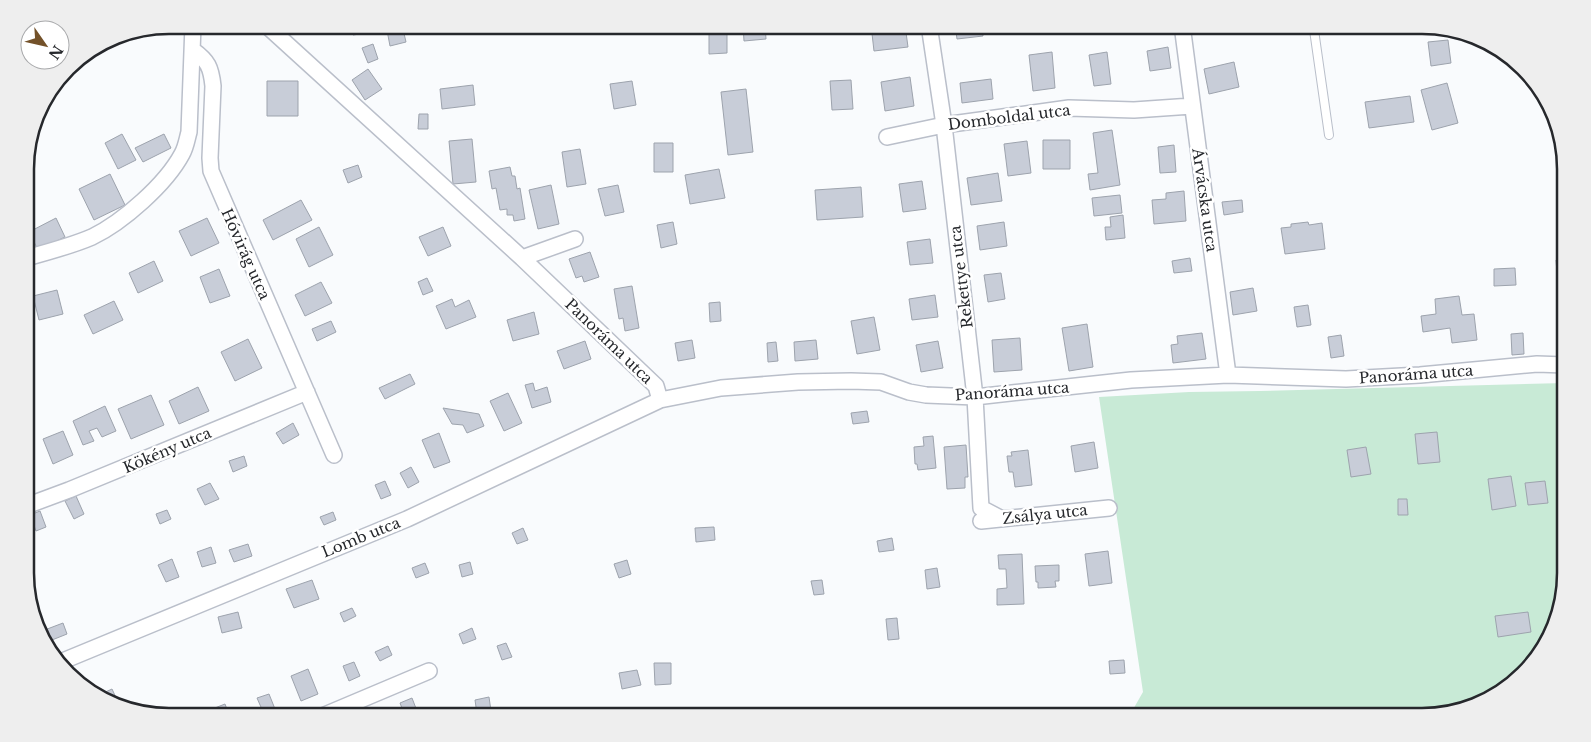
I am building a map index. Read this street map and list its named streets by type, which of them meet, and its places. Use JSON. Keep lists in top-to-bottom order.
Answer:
{
  "streets": {
    "street": [
      "Domboldal utca",
      "Árvácska utca",
      "Hóvirág utca",
      "Rekettye utca",
      "Panoráma utca",
      "Kökény utca",
      "Zsálya utca",
      "Lomb utca"
    ]
  },
  "crossings": [
    ["Domboldal utca", "Árvácska utca"],
    ["Domboldal utca", "Rekettye utca"],
    ["Árvácska utca", "Panoráma utca"],
    ["Hóvirág utca", "Kökény utca"],
    ["Rekettye utca", "Panoráma utca"],
    ["Rekettye utca", "Zsálya utca"],
    ["Panoráma utca", "Lomb utca"]
  ],
  "north": "bottom right"
}
